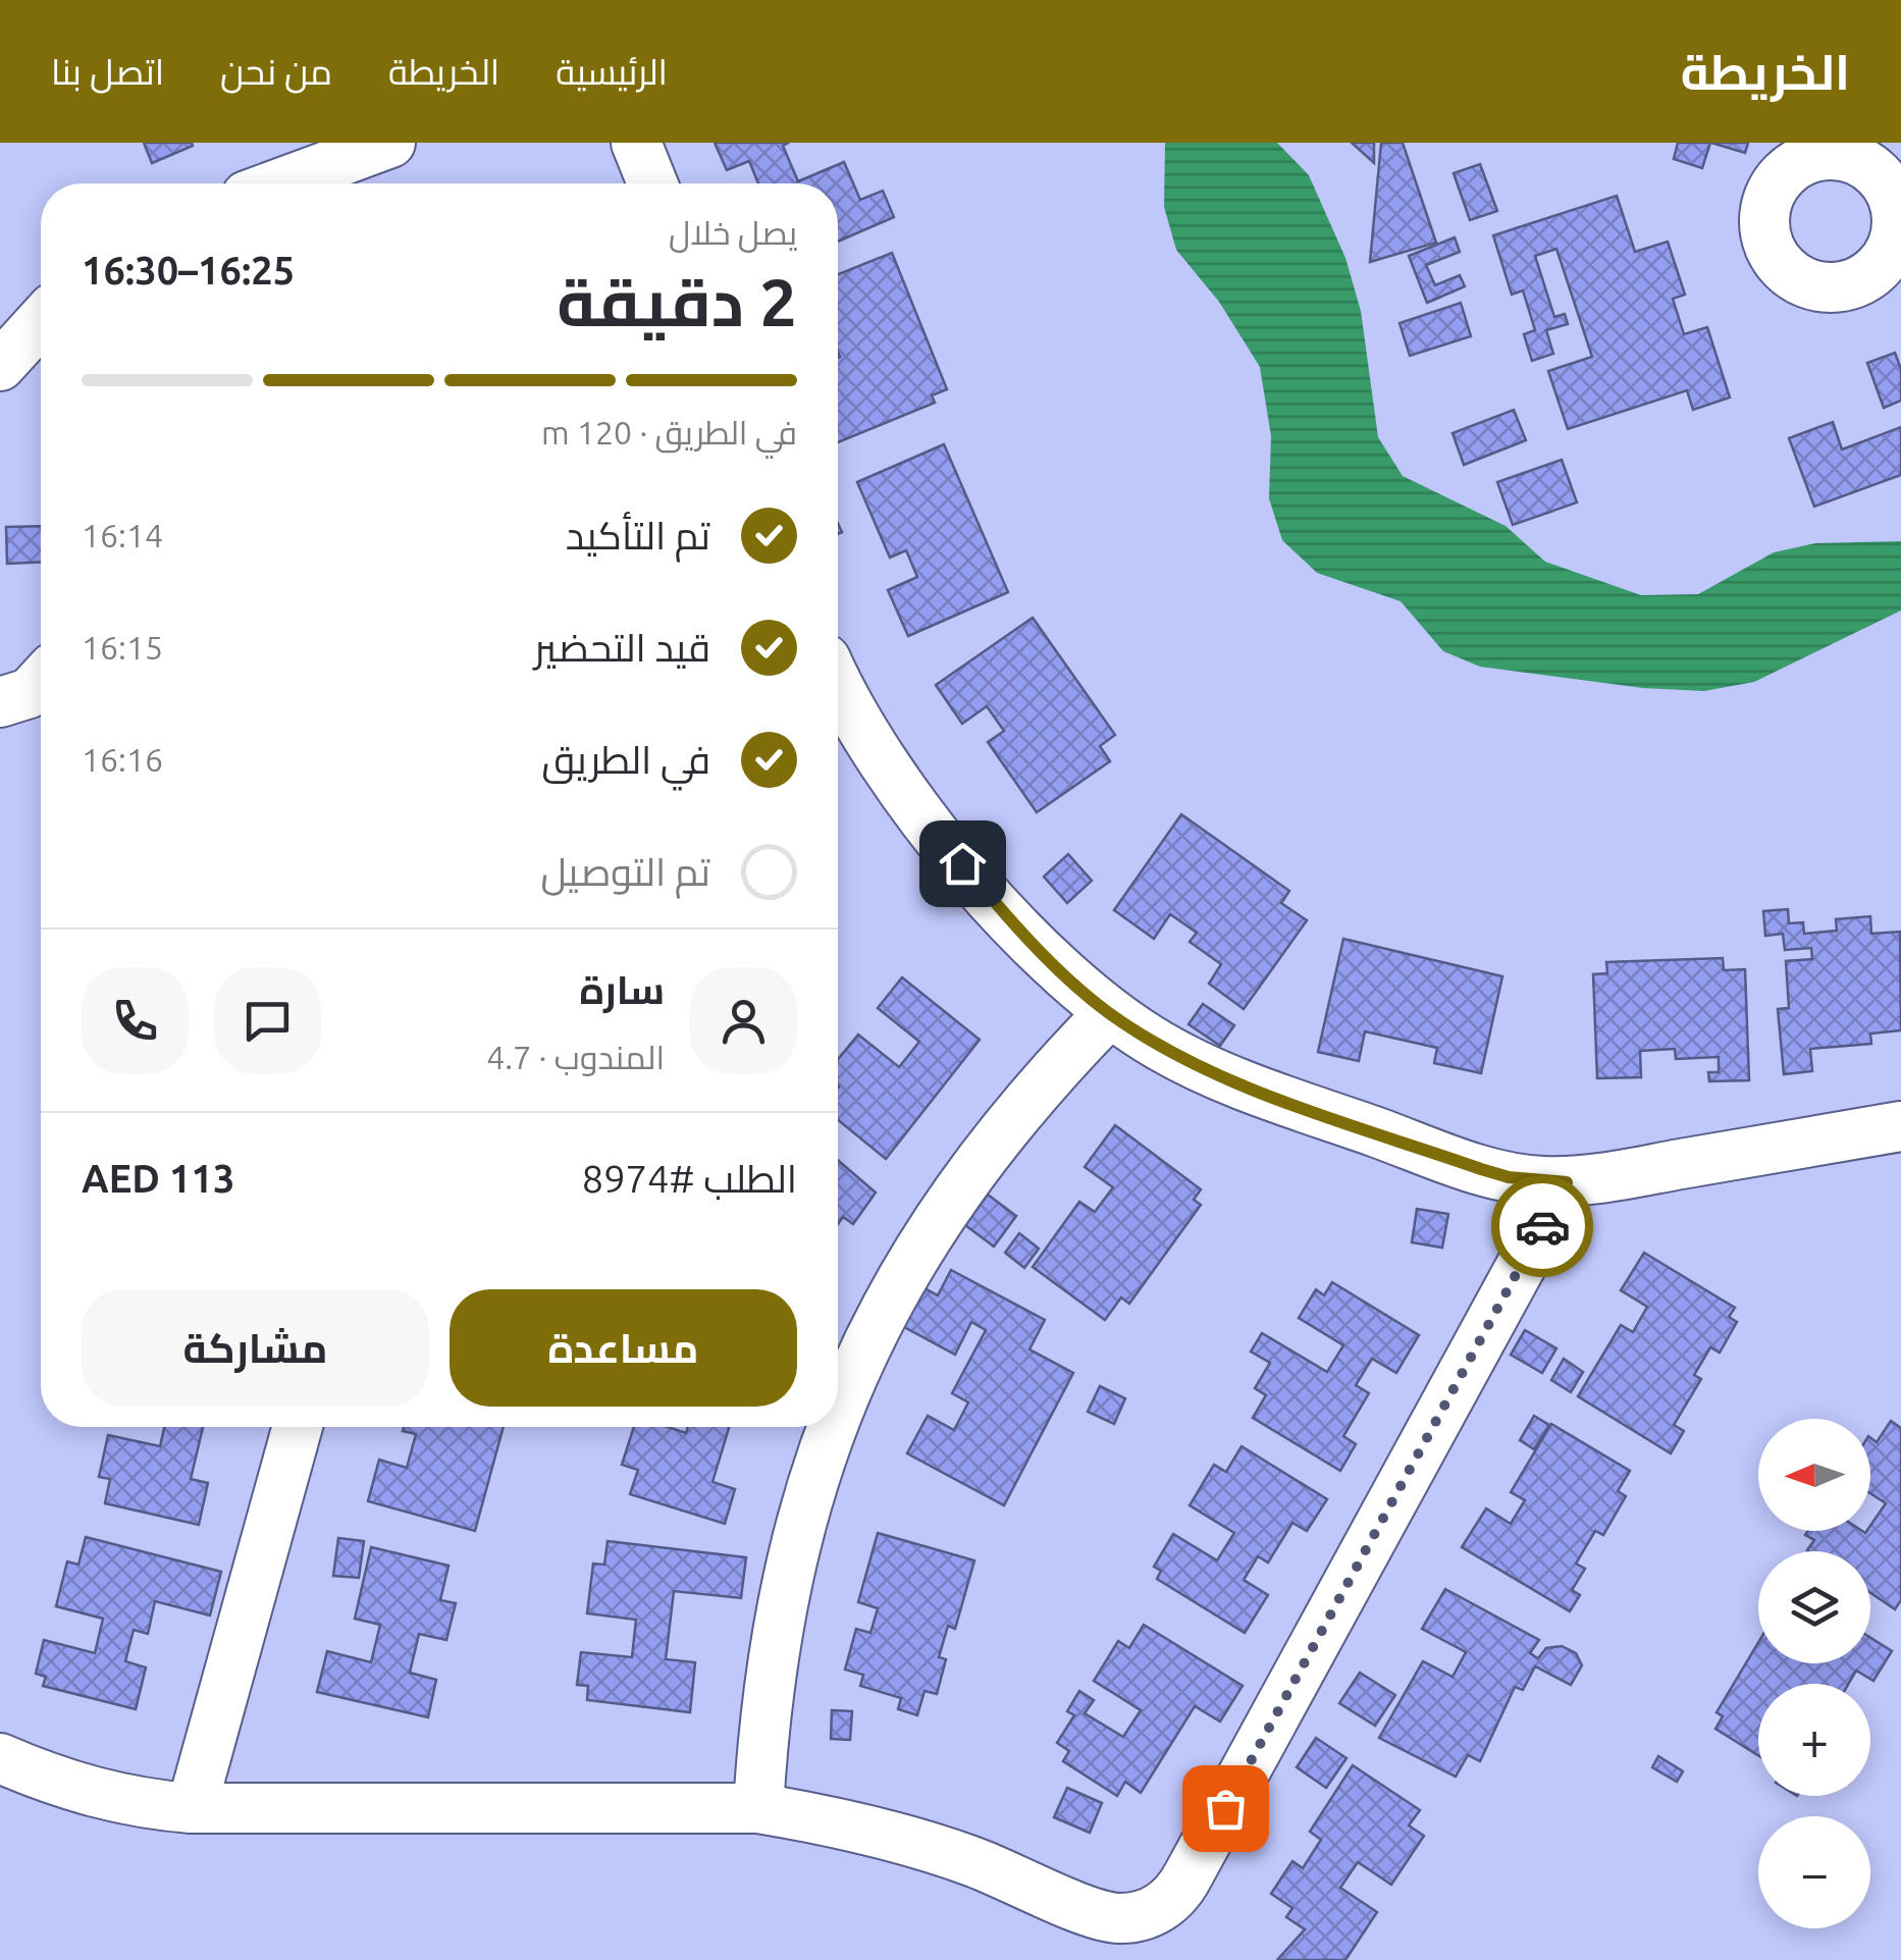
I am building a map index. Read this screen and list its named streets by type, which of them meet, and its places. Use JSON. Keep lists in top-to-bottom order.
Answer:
{
  "north": "left",
  "page": {
    "header": "الخريطة",
    "nav": [
      "الرئيسية",
      "الخريطة",
      "من نحن",
      "اتصل بنا"
    ],
    "heading": ["2 دقيقة", "يصل خلال", "16:25–16:30"],
    "panel": [
      "سارة",
      "المندوب · 4.7",
      "الطلب #8974",
      "AED 113"
    ],
    "bar": "في الطريق · 120 m",
    "list": [
      ["تم التأكيد", "16:14"],
      ["قيد التحضير", "16:15"],
      ["في الطريق", "16:16"],
      "تم التوصيل"
    ],
    "buttons": ["مساعدة", "مشاركة"],
    "map_buttons": ["+", "−"]
  }
}
